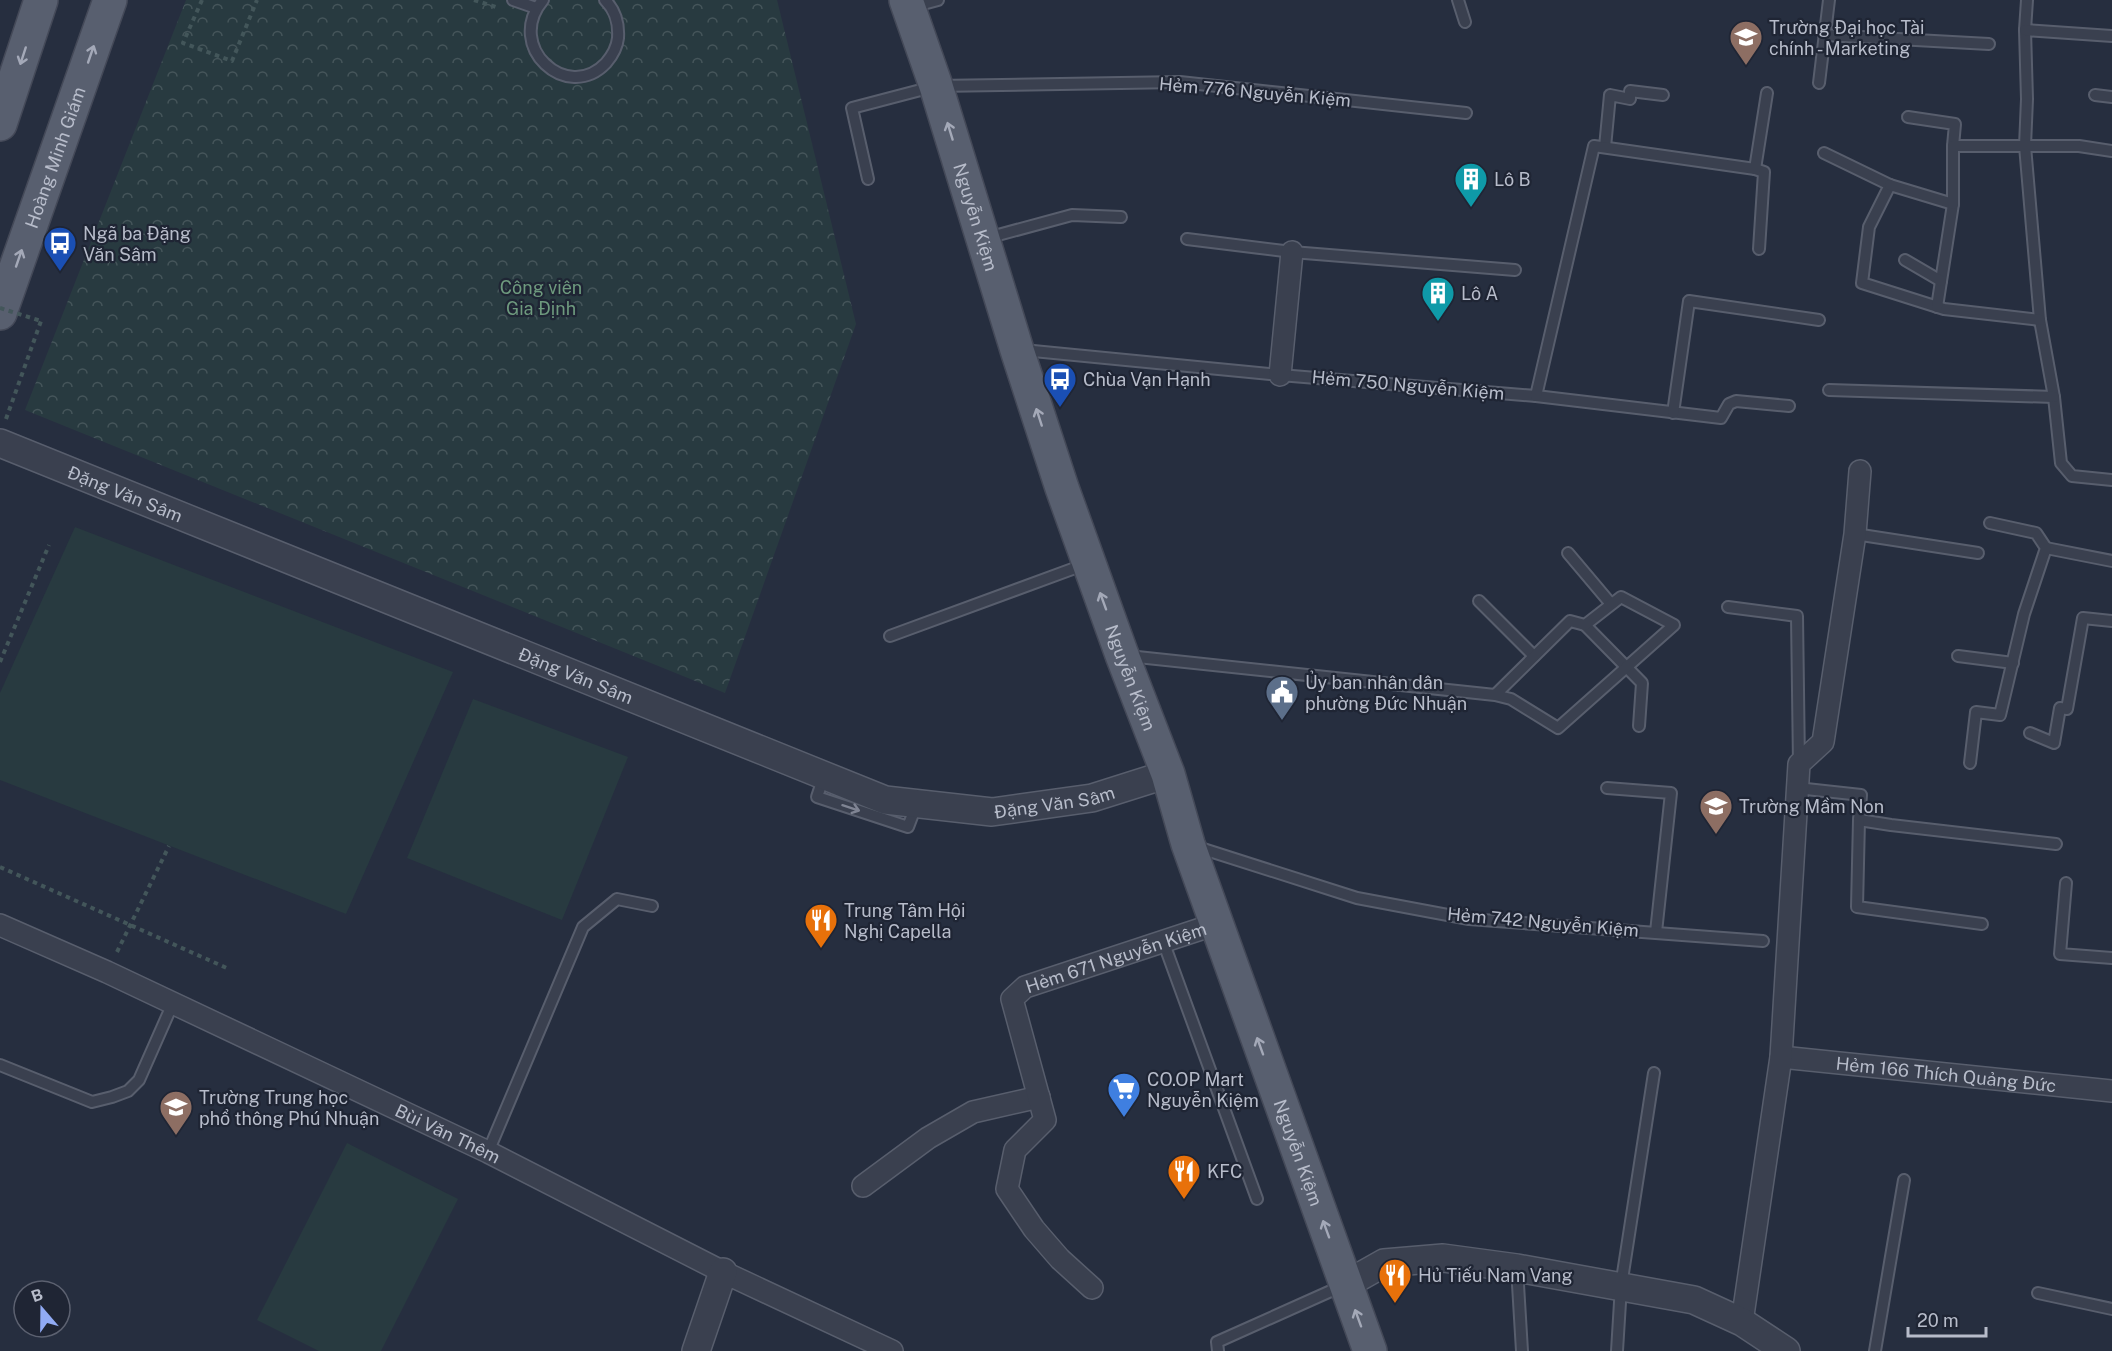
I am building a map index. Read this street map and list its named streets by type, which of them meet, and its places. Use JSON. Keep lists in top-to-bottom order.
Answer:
{
  "streets": {
    "main road": ["Hoàng Minh Giám", "Nguyễn Kiệm"],
    "street": [
      "Đặng Văn Sâm",
      "Hẻm 671 Nguyễn Kiệm",
      "Hẻm 166 Thích Quảng Đức",
      "Bùi Văn Thêm"
    ],
    "lane": ["Hẻm 776 Nguyễn Kiệm", "Hẻm 750 Nguyễn Kiệm", "Hẻm 742 Nguyễn Kiệm"]
  },
  "crossings": [
    ["Hẻm 776 Nguyễn Kiệm", "Nguyễn Kiệm"],
    ["Nguyễn Kiệm", "Hẻm 750 Nguyễn Kiệm"],
    ["Nguyễn Kiệm", "Đặng Văn Sâm"],
    ["Nguyễn Kiệm", "Hẻm 742 Nguyễn Kiệm"],
    ["Nguyễn Kiệm", "Hẻm 671 Nguyễn Kiệm"]
  ],
  "one_way": ["Nguyễn Kiệm"],
  "parks": ["Công viên Gia Định"],
  "places": {
    "school or university": ["Trường Đại học Tài chính - Marketing", "Trường Mầm Non", "Trường Trung học phổ thông Phú Nhuận"],
    "building": ["Lô B", "Lô A"],
    "bus stop": ["Ngã ba Đặng Văn Sâm", "Chùa Vạn Hạnh"],
    "public building": ["Ủy ban nhân dân phường Đức Nhuận"],
    "restaurant": ["Trung Tâm Hội Nghị Capella", "KFC", "Hủ Tiếu Nam Vang"],
    "supermarket": ["CO.OP Mart Nguyễn Kiệm"]
  },
  "scale_bar": "20 m",
  "north": "top"
}
